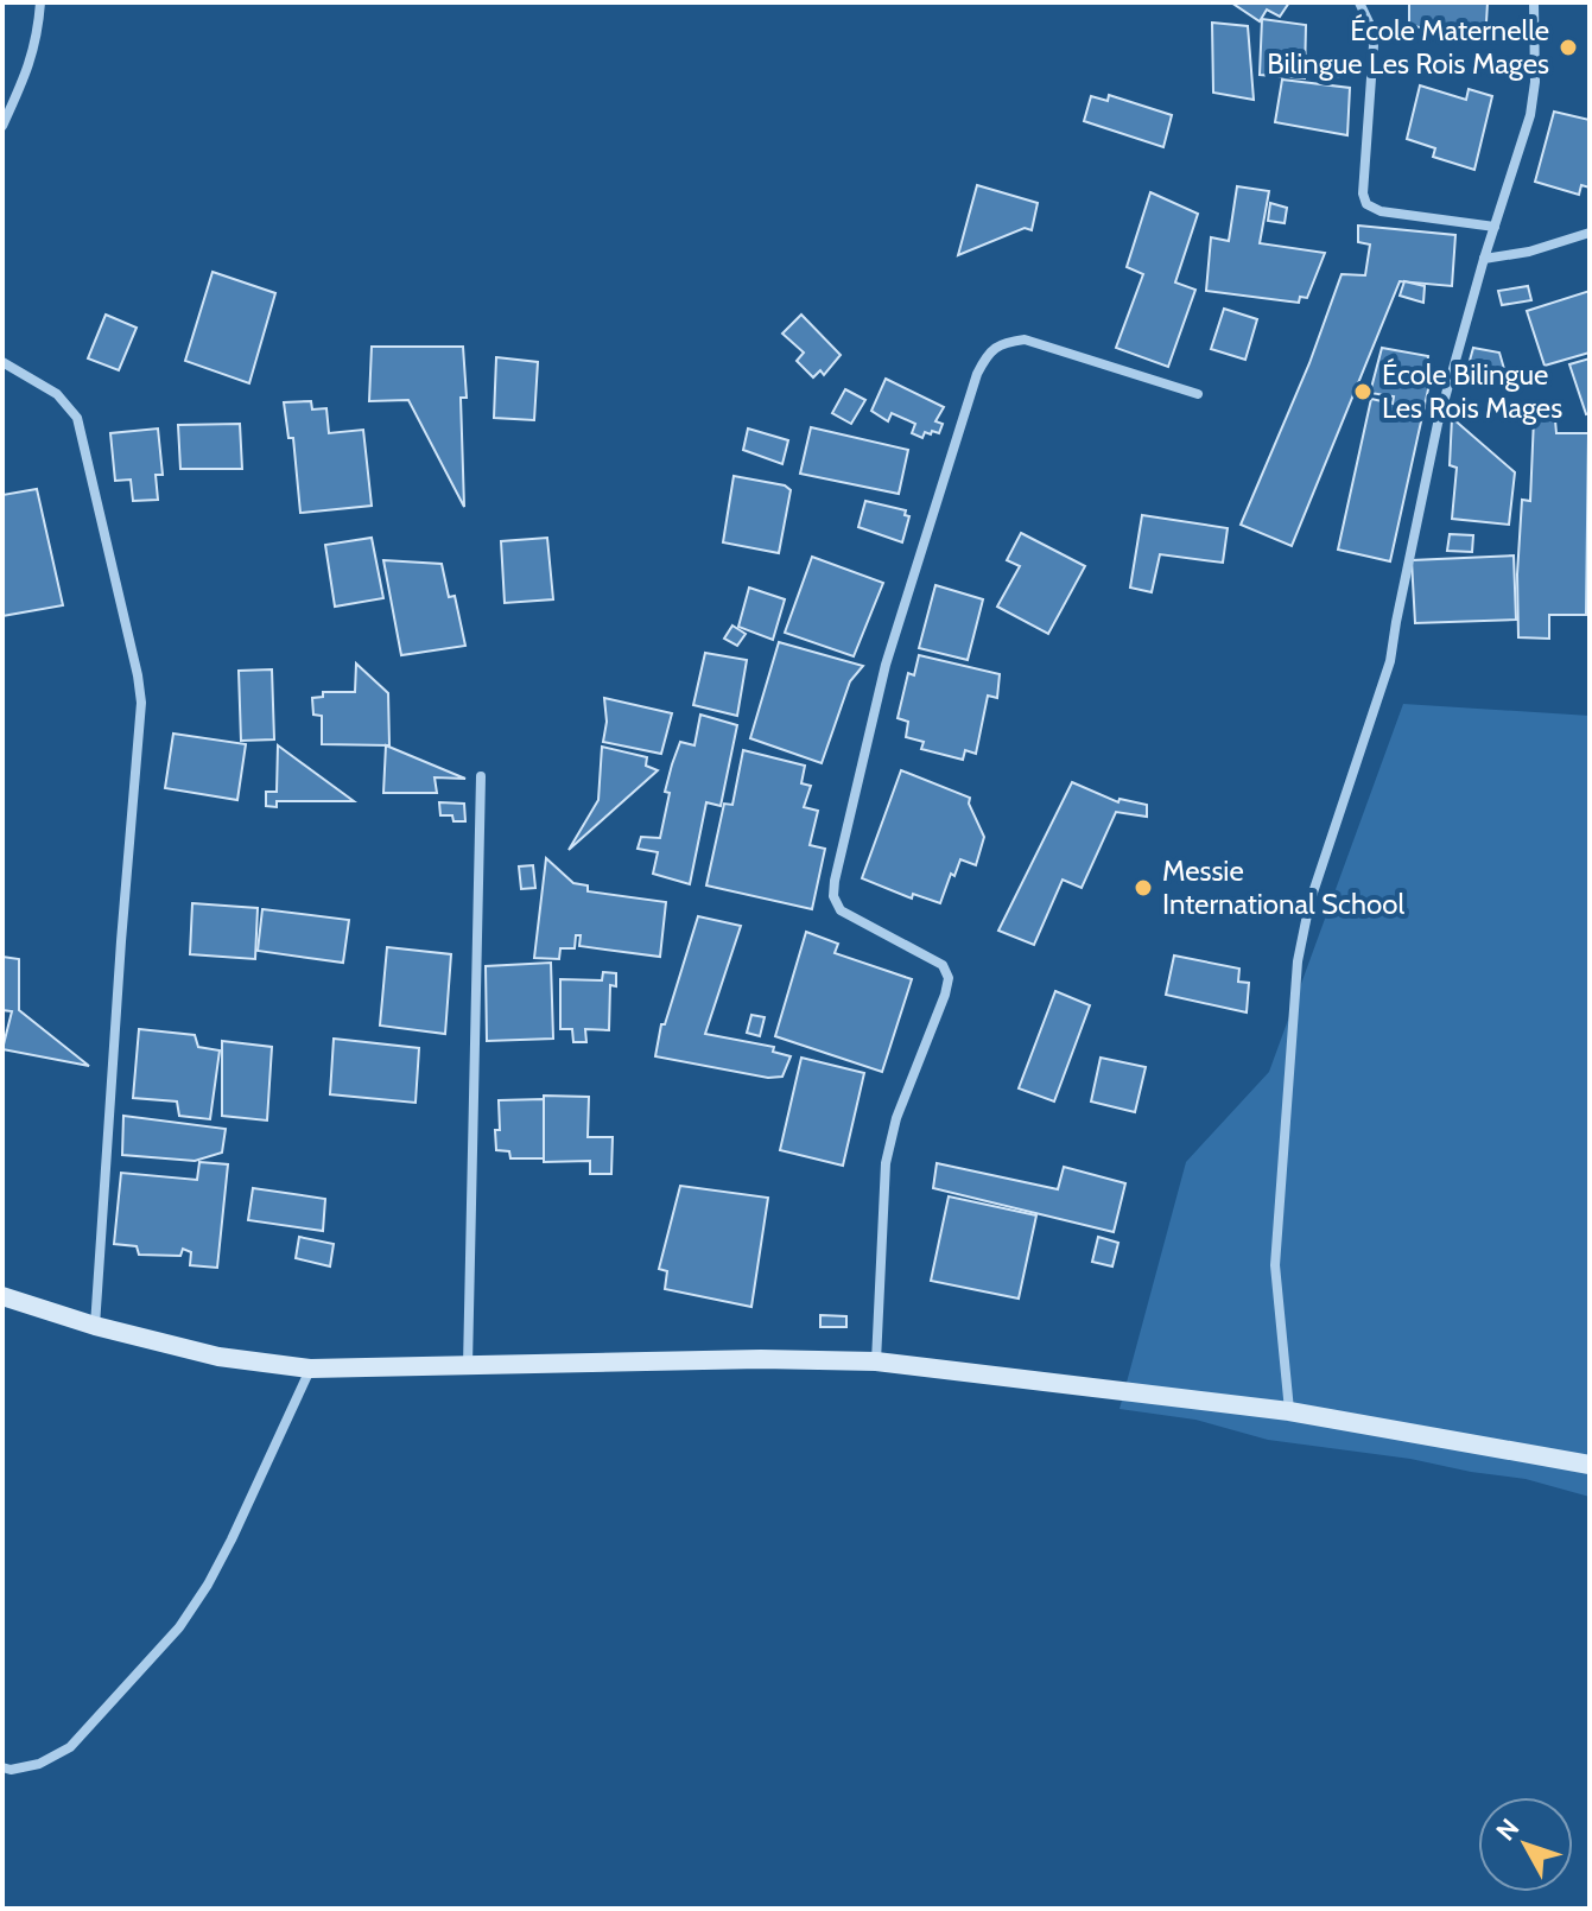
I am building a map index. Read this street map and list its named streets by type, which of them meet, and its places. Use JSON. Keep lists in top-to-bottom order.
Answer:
{
  "places": ["École Maternelle Bilingue Les Rois Mages", "École Bilingue Les Rois Mages", "Messie International School"],
  "north": "top left"
}
